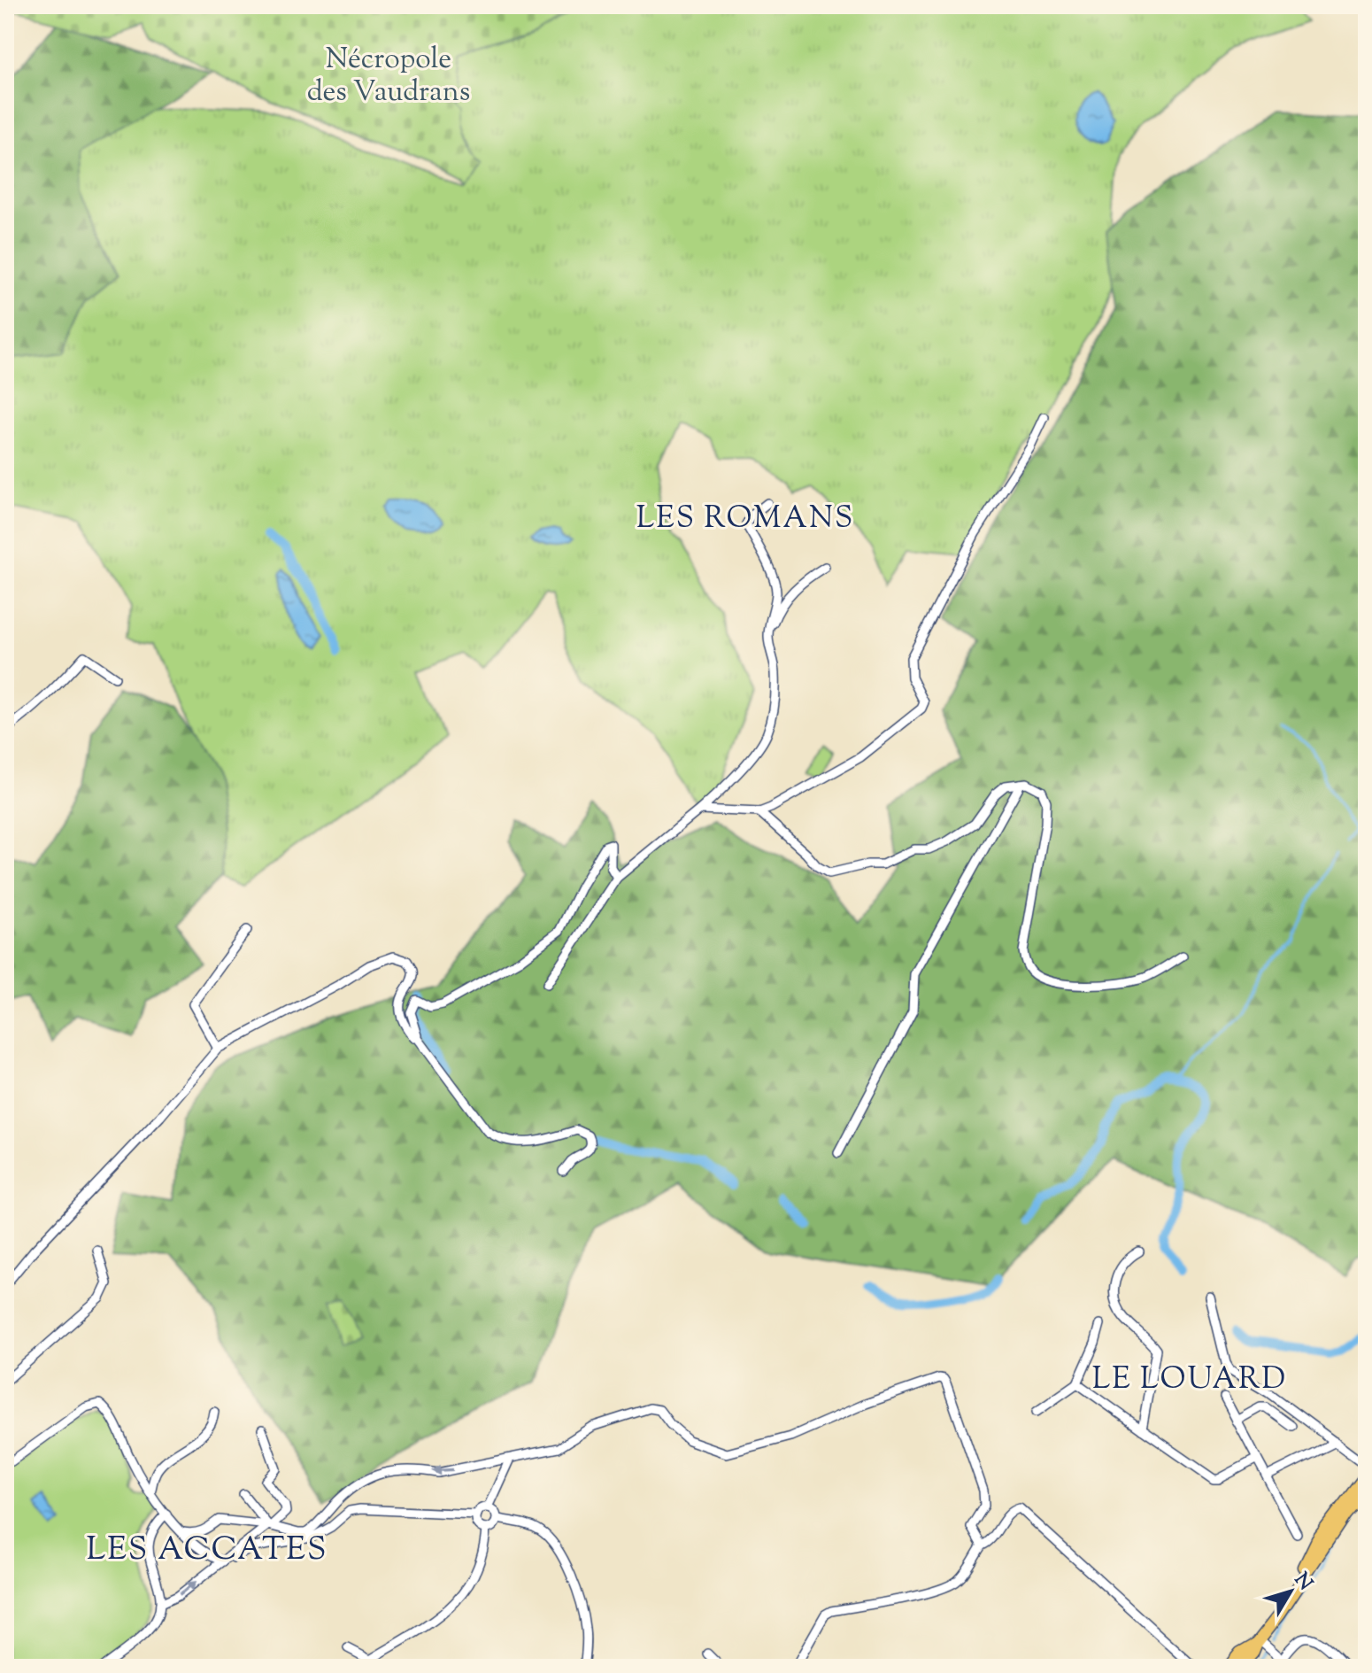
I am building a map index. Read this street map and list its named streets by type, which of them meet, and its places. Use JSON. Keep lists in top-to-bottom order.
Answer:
{
  "districts": ["LES ROMANS", "LE LOUARD", "LES ACCATES"],
  "parks": ["Nécropole des Vaudrans"],
  "north": "top right"
}
